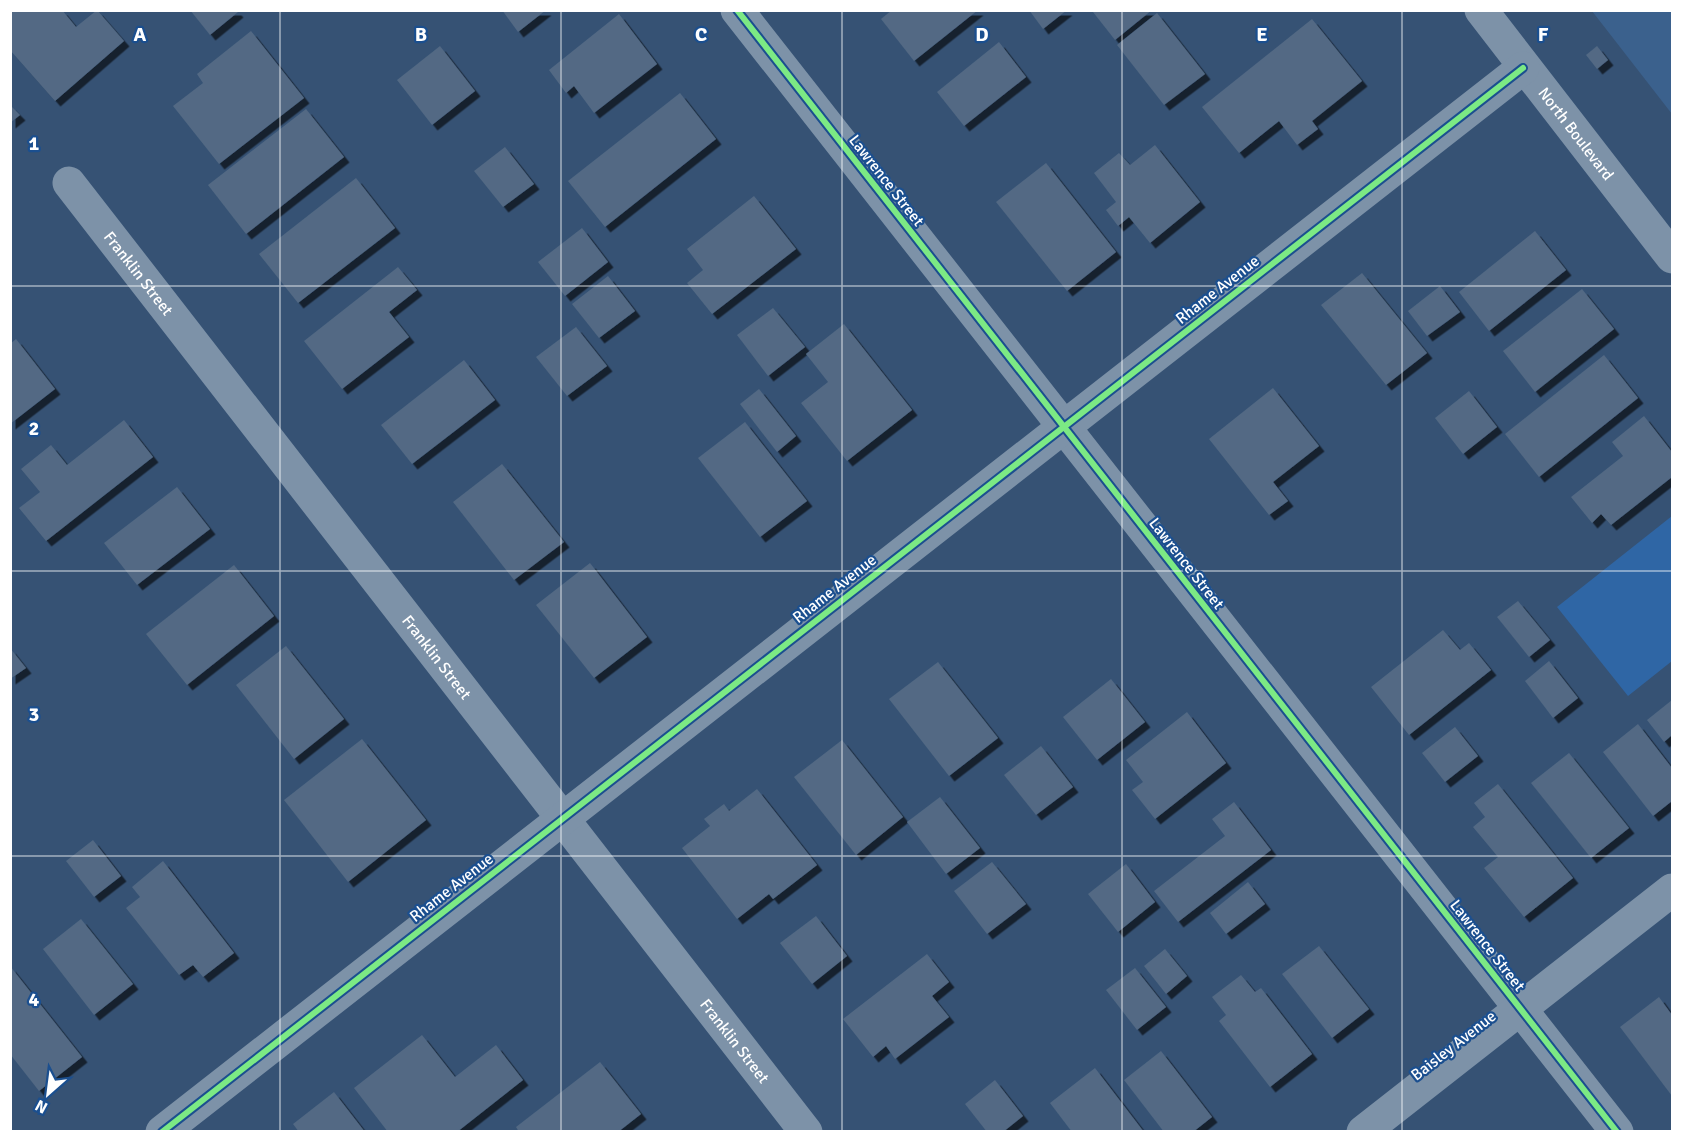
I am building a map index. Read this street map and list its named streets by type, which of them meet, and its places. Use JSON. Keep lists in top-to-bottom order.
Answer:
{
  "streets": {
    "street": [
      "North Boulevard",
      "Lawrence Street",
      "Franklin Street",
      "Rhame Avenue",
      "Baisley Avenue"
    ]
  },
  "crossings": [
    ["North Boulevard", "Rhame Avenue"],
    ["Lawrence Street", "Rhame Avenue"],
    ["Lawrence Street", "Baisley Avenue"],
    ["Franklin Street", "Rhame Avenue"]
  ],
  "north": "bottom left",
  "grid": {
    "columns": [
      "A",
      "B",
      "C",
      "D",
      "E",
      "F"
    ],
    "rows": [
      "1",
      "2",
      "3",
      "4"
    ]
  }
}
